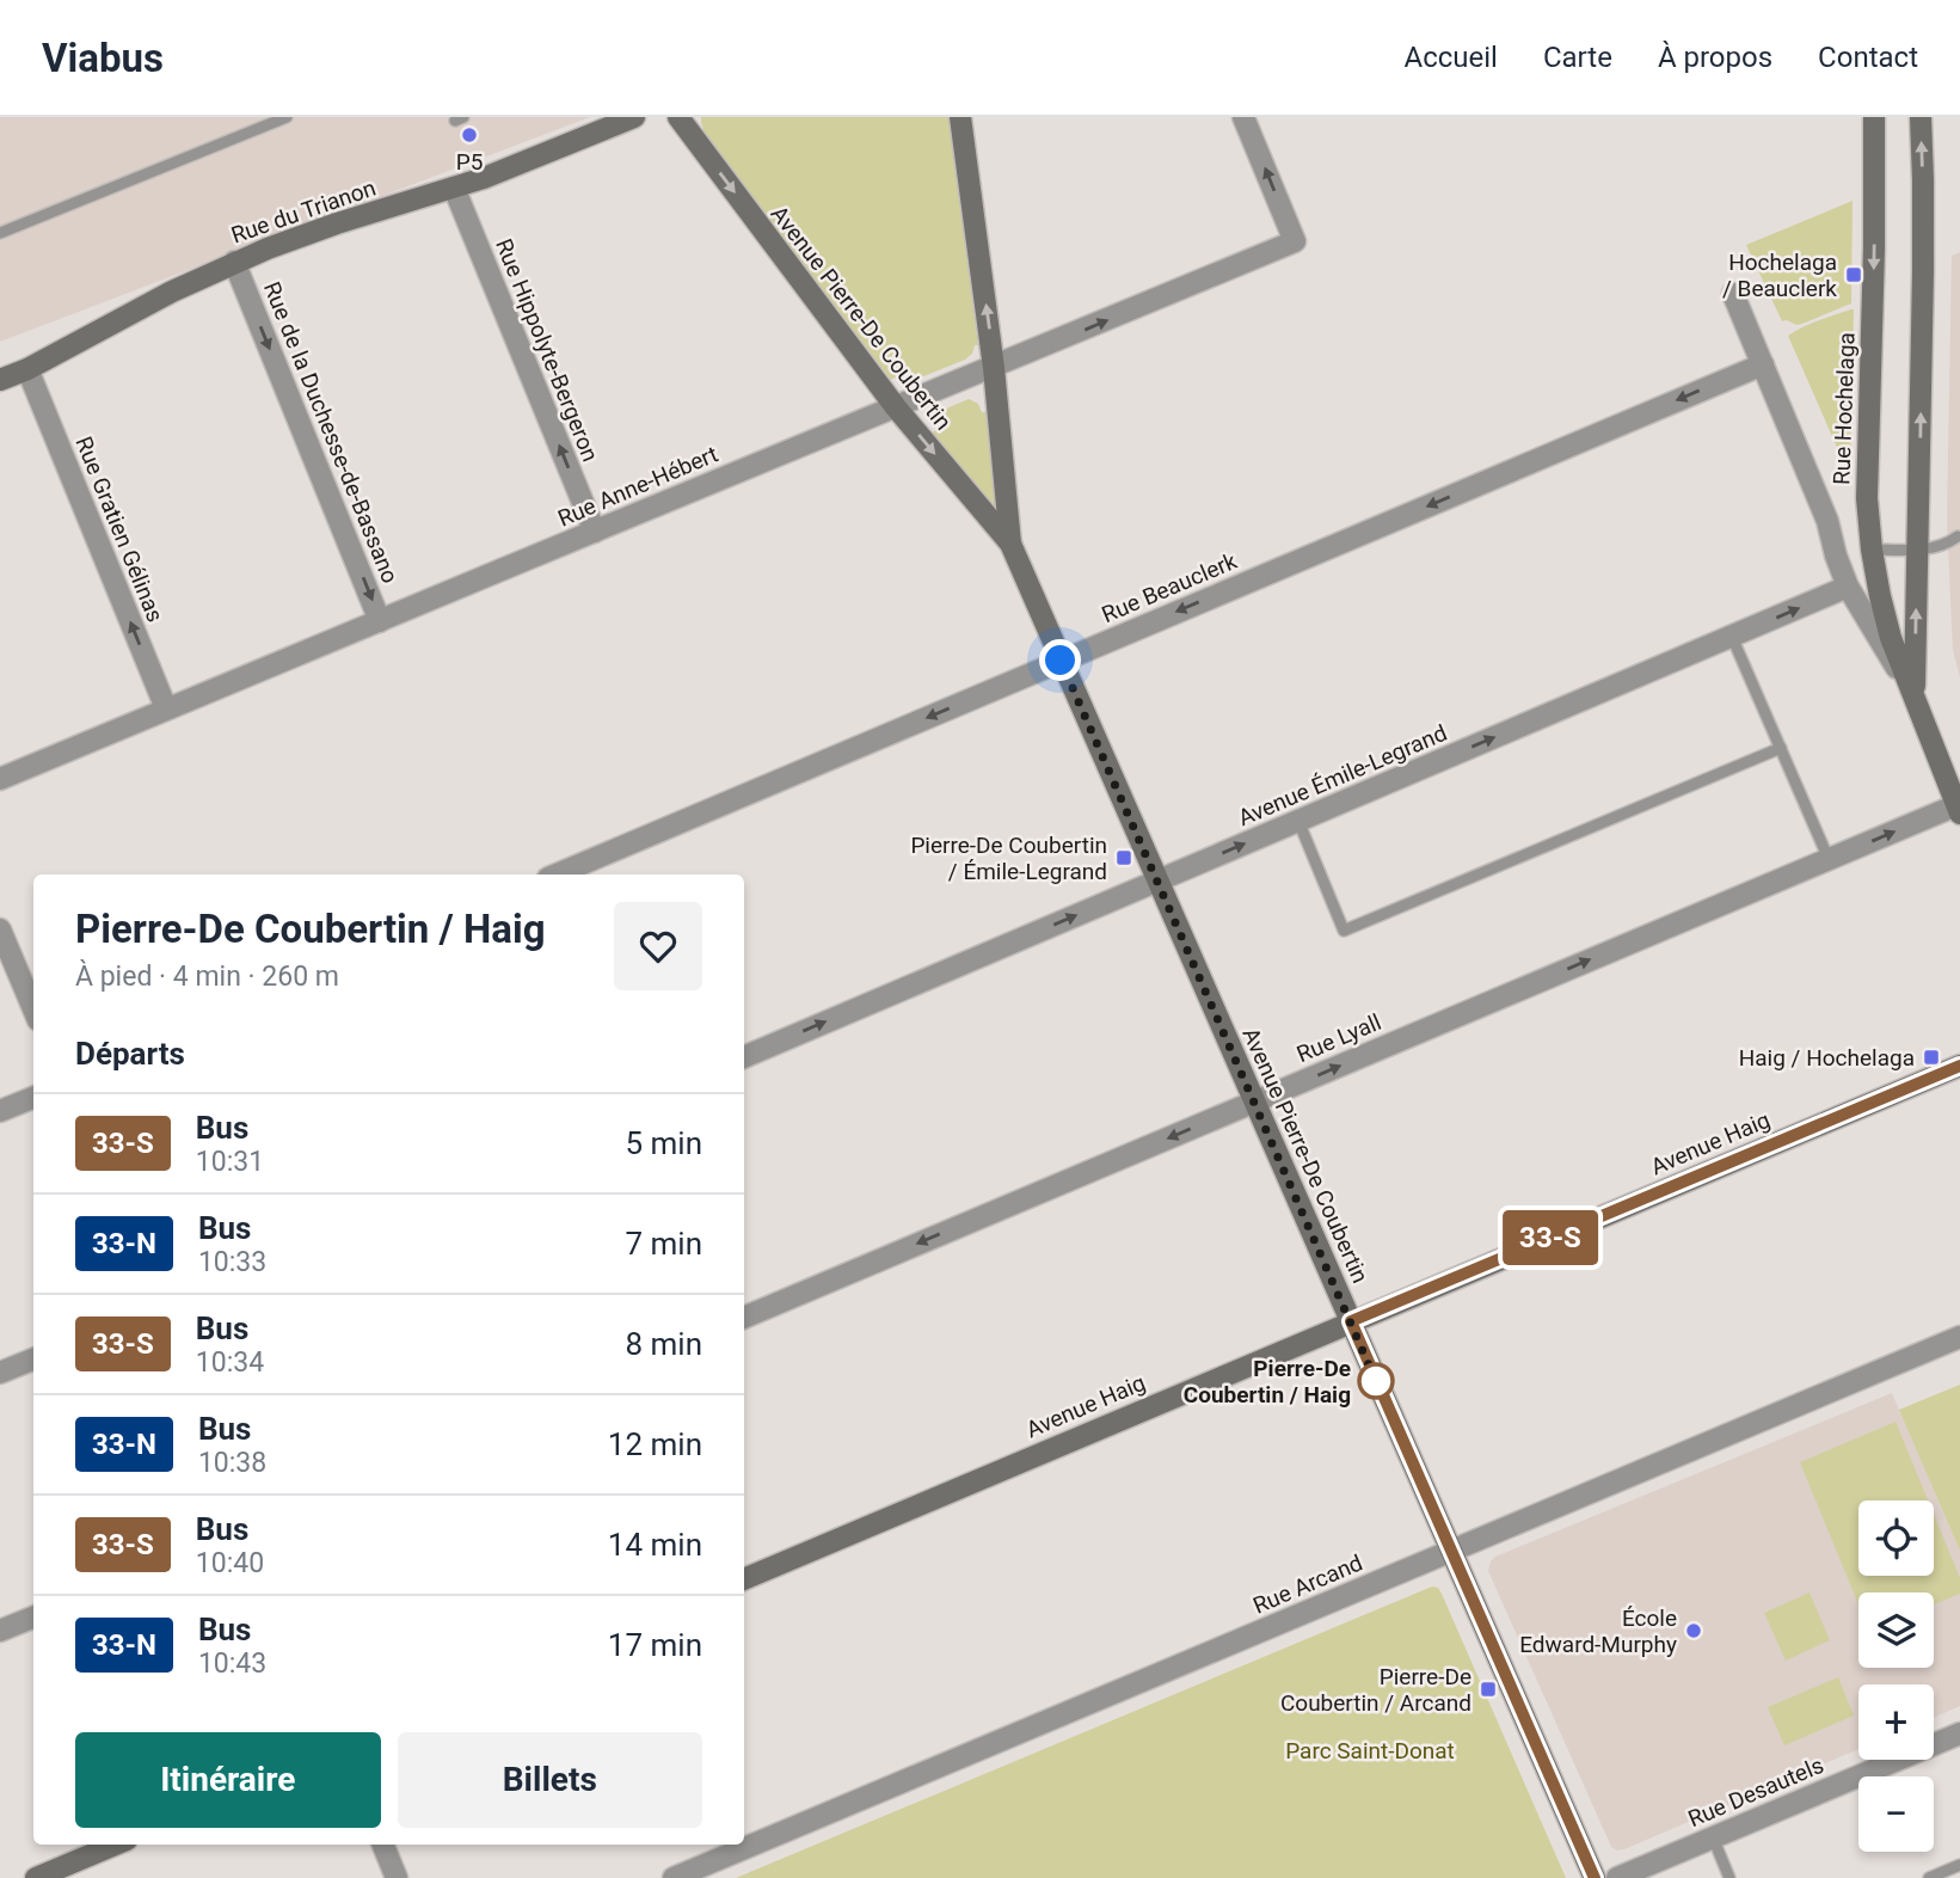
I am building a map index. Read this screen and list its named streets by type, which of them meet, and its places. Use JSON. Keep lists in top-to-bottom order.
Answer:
{
  "streets": {
    "street": [
      "Rue du Trianon",
      "Avenue Pierre-De Coubertin",
      "Rue Hippolyte-Bergeron",
      "Rue Hochelaga",
      "Rue de la Duchesse-de-Bassano",
      "Rue Anne-Hébert",
      "Rue Gratien Gélinas",
      "Rue Beauclerk",
      "Avenue Émile-Legrand",
      "Rue Lyall",
      "Avenue Haig",
      "Rue Arcand",
      "Rue Desautels"
    ]
  },
  "crossings": [
    ["Rue du Trianon", "Rue Hippolyte-Bergeron"],
    ["Rue du Trianon", "Rue de la Duchesse-de-Bassano"],
    ["Rue du Trianon", "Rue Gratien Gélinas"],
    ["Avenue Pierre-De Coubertin", "Rue Anne-Hébert"],
    ["Avenue Pierre-De Coubertin", "Rue Beauclerk"],
    ["Avenue Pierre-De Coubertin", "Avenue Émile-Legrand"],
    ["Avenue Pierre-De Coubertin", "Rue Lyall"],
    ["Avenue Pierre-De Coubertin", "Avenue Haig"],
    ["Avenue Pierre-De Coubertin", "Rue Arcand"],
    ["Rue Hippolyte-Bergeron", "Rue Anne-Hébert"],
    ["Rue Hochelaga", "Rue Lyall"],
    ["Rue de la Duchesse-de-Bassano", "Rue Anne-Hébert"],
    ["Rue Anne-Hébert", "Rue Gratien Gélinas"]
  ],
  "one_way": [
    "Rue Hippolyte-Bergeron",
    "Rue de la Duchesse-de-Bassano",
    "Rue Gratien Gélinas",
    "Rue Beauclerk",
    "Avenue Émile-Legrand"
  ],
  "parks": ["Parc Saint-Donat"],
  "places": {
    "other": ["P5", "Pierre-De Coubertin / Haig", "École Edward-Murphy"],
    "transit": [
      "Hochelaga / Beauclerk",
      "Pierre-De Coubertin / Émile-Legrand",
      "Haig / Hochelaga",
      "Pierre-De Coubertin / Arcand"
    ]
  },
  "lines": ["bus line 33-S"],
  "page": {
    "header": "Viabus",
    "nav": [
      "Accueil",
      "Carte",
      "À propos",
      "Contact"
    ],
    "on_map": "33-S",
    "heading": [
      ["Pierre-De Coubertin / Haig", "À pied · 4 min · 260 m"],
      "Départs"
    ],
    "list": [
      {
        "mark": "33-S",
        "name": "Bus",
        "note": "10:31",
        "value": "5 min"
      },
      {
        "mark": "33-N",
        "name": "Bus",
        "note": "10:33",
        "value": "7 min"
      },
      {
        "mark": "33-S",
        "name": "Bus",
        "note": "10:34",
        "value": "8 min"
      },
      {
        "mark": "33-N",
        "name": "Bus",
        "note": "10:38",
        "value": "12 min"
      },
      {
        "mark": "33-S",
        "name": "Bus",
        "note": "10:40",
        "value": "14 min"
      },
      {
        "mark": "33-N",
        "name": "Bus",
        "note": "10:43",
        "value": "17 min"
      }
    ],
    "map_buttons": ["+", "−"],
    "buttons": ["Itinéraire", "Billets"]
  }
}
